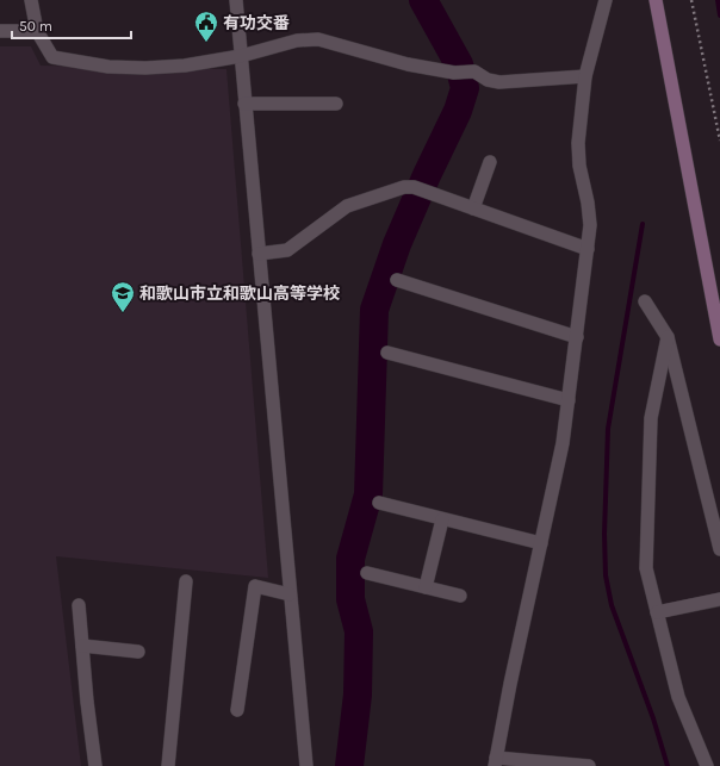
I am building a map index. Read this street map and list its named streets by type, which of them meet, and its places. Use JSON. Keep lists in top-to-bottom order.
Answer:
{
  "places": {
    "public building": ["有功交番"],
    "school or university": ["和歌山市立和歌山高等学校"]
  },
  "scale_bar": "50 m"
}
